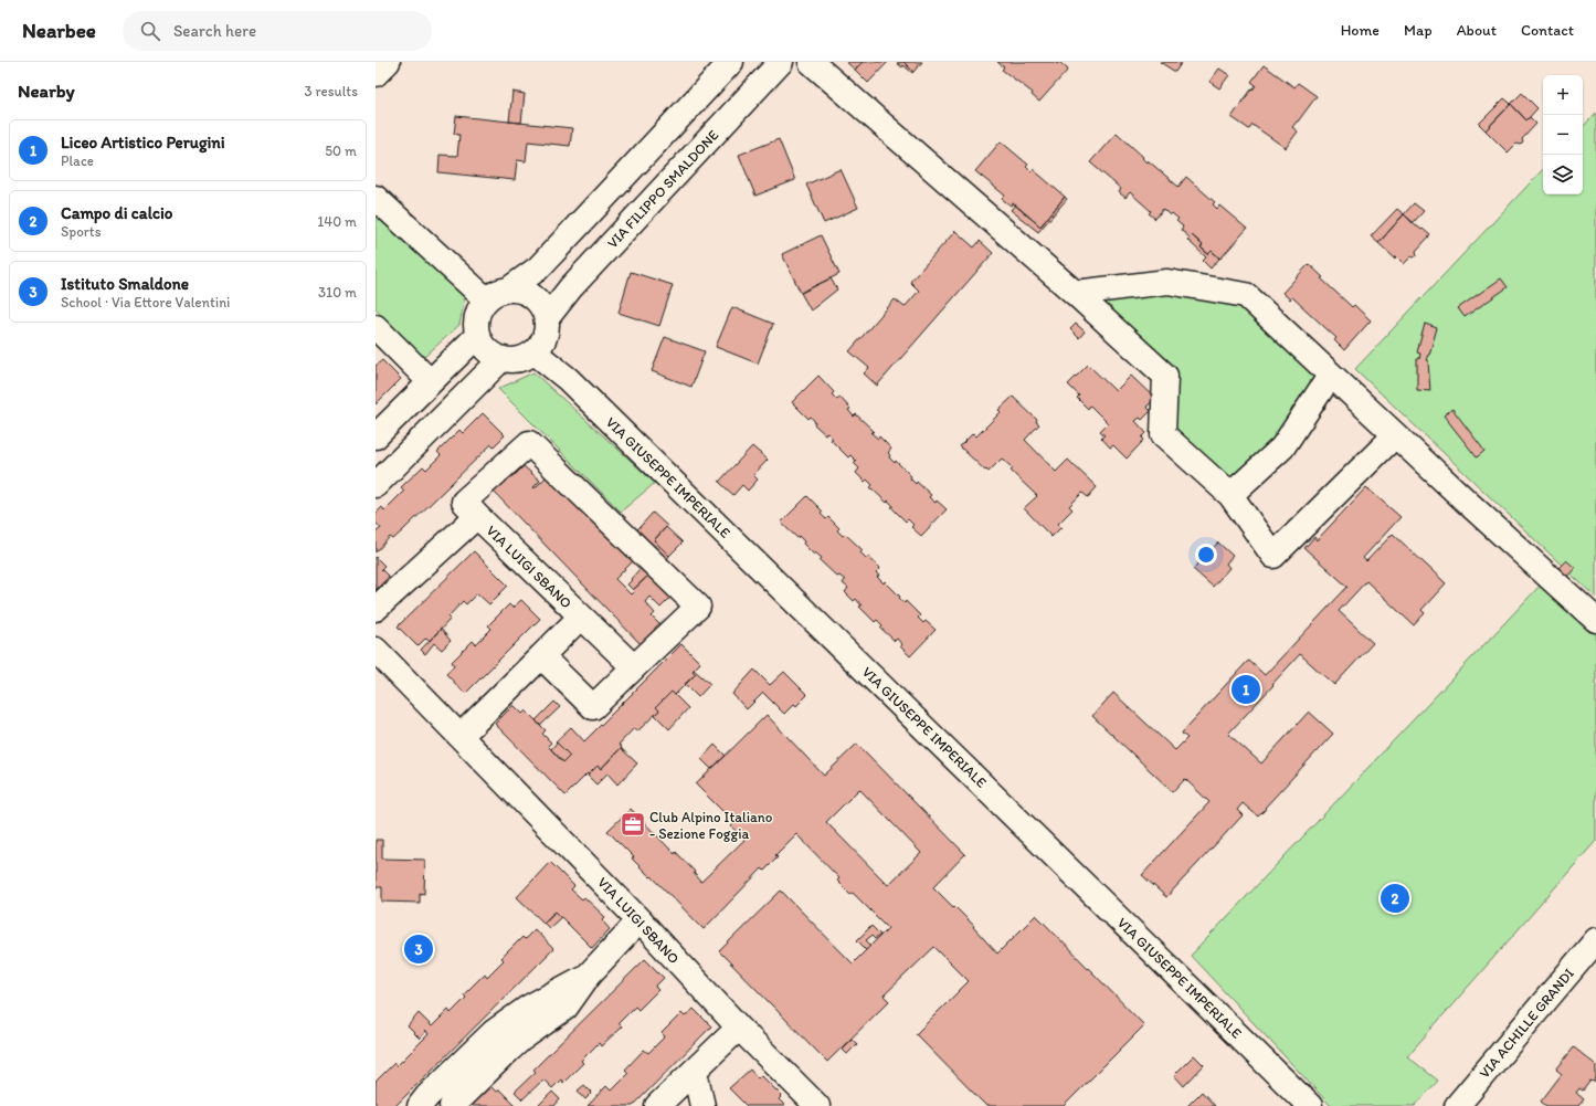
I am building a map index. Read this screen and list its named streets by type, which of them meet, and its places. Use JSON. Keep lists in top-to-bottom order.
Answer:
{
  "streets": {
    "street": [
      "VIA FILIPPO SMALDONE",
      "VIA GIUSEPPE IMPERIALE",
      "VIA LUIGI SBANO",
      "VIA ACHILLE GRANDI"
    ]
  },
  "crossings": [
    ["VIA FILIPPO SMALDONE", "VIA GIUSEPPE IMPERIALE"]
  ],
  "places": {
    "office": ["Club Alpino Italiano - Sezione Foggia"]
  },
  "page": {
    "header": "Nearbee",
    "search": "Search here",
    "nav": [
      "Home",
      "Map",
      "About",
      "Contact"
    ],
    "heading": ["Nearby", "3 results"],
    "map_buttons": ["+", "−"],
    "list": [
      {
        "mark": "1",
        "name": "Liceo Artistico Perugini",
        "note": "Place",
        "value": "50 m"
      },
      {
        "mark": "2",
        "name": "Campo di calcio",
        "note": "Sports",
        "value": "140 m"
      },
      {
        "mark": "3",
        "name": "Istituto Smaldone",
        "note": "School · Via Ettore Valentini",
        "value": "310 m"
      }
    ],
    "pins": ["1", "2", "3"]
  }
}
